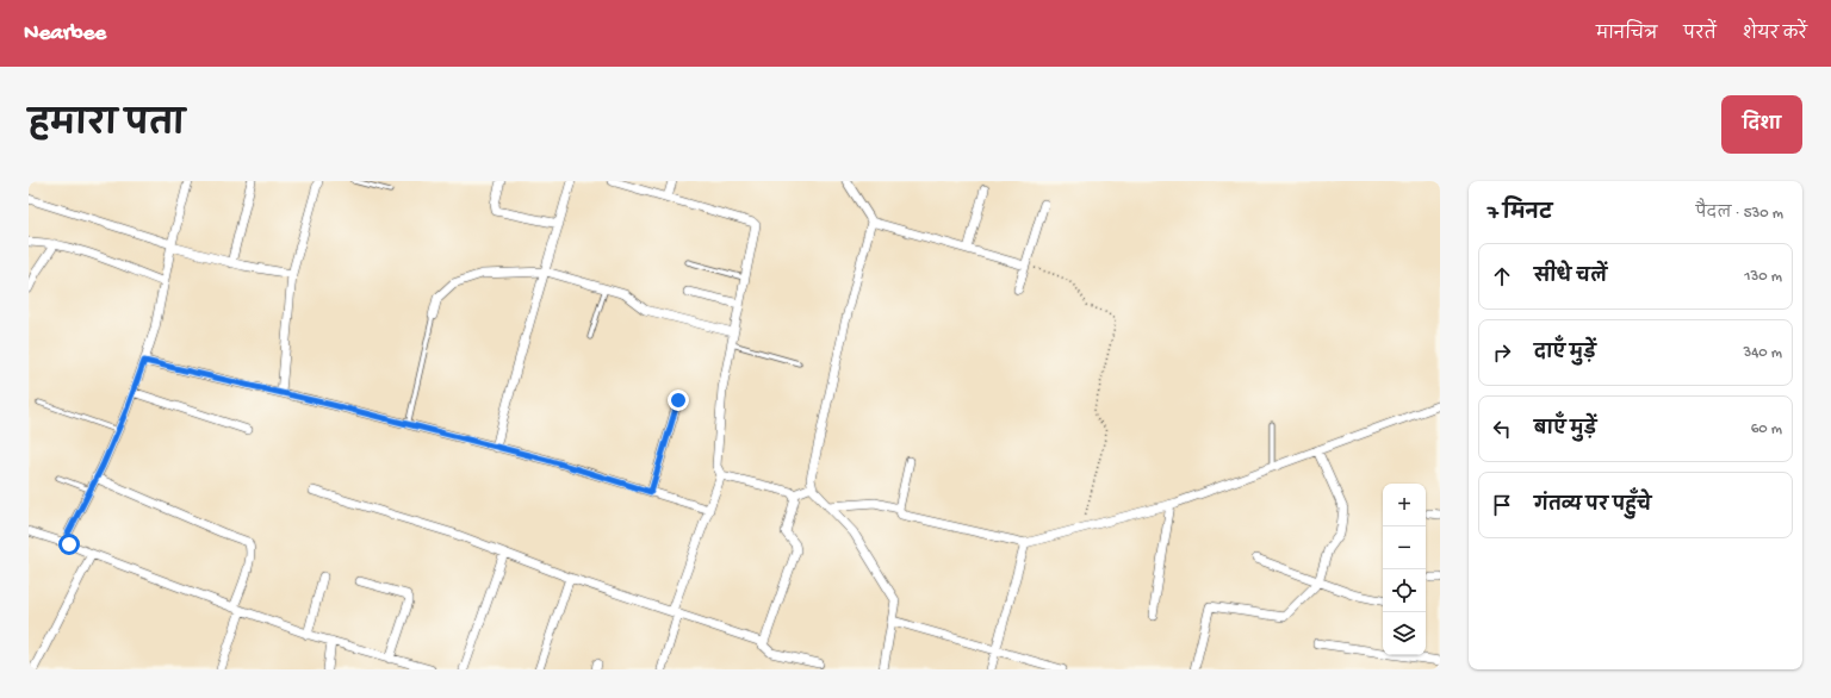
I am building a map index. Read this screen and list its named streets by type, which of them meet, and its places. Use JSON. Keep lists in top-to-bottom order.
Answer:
{
  "page": {
    "header": "Nearbee",
    "nav": ["मानचित्र", "परतें", "शेयर करें"],
    "title": "हमारा पता",
    "buttons": "दिशा",
    "heading": ["7 मिनट", "पैदल · 530 m"],
    "list": [
      ["सीधे चलें", "130 m"],
      ["दाएँ मुड़ें", "340 m"],
      ["बाएँ मुड़ें", "60 m"],
      "गंतव्य पर पहुँचे"
    ],
    "map_buttons": ["+", "−"]
  }
}
